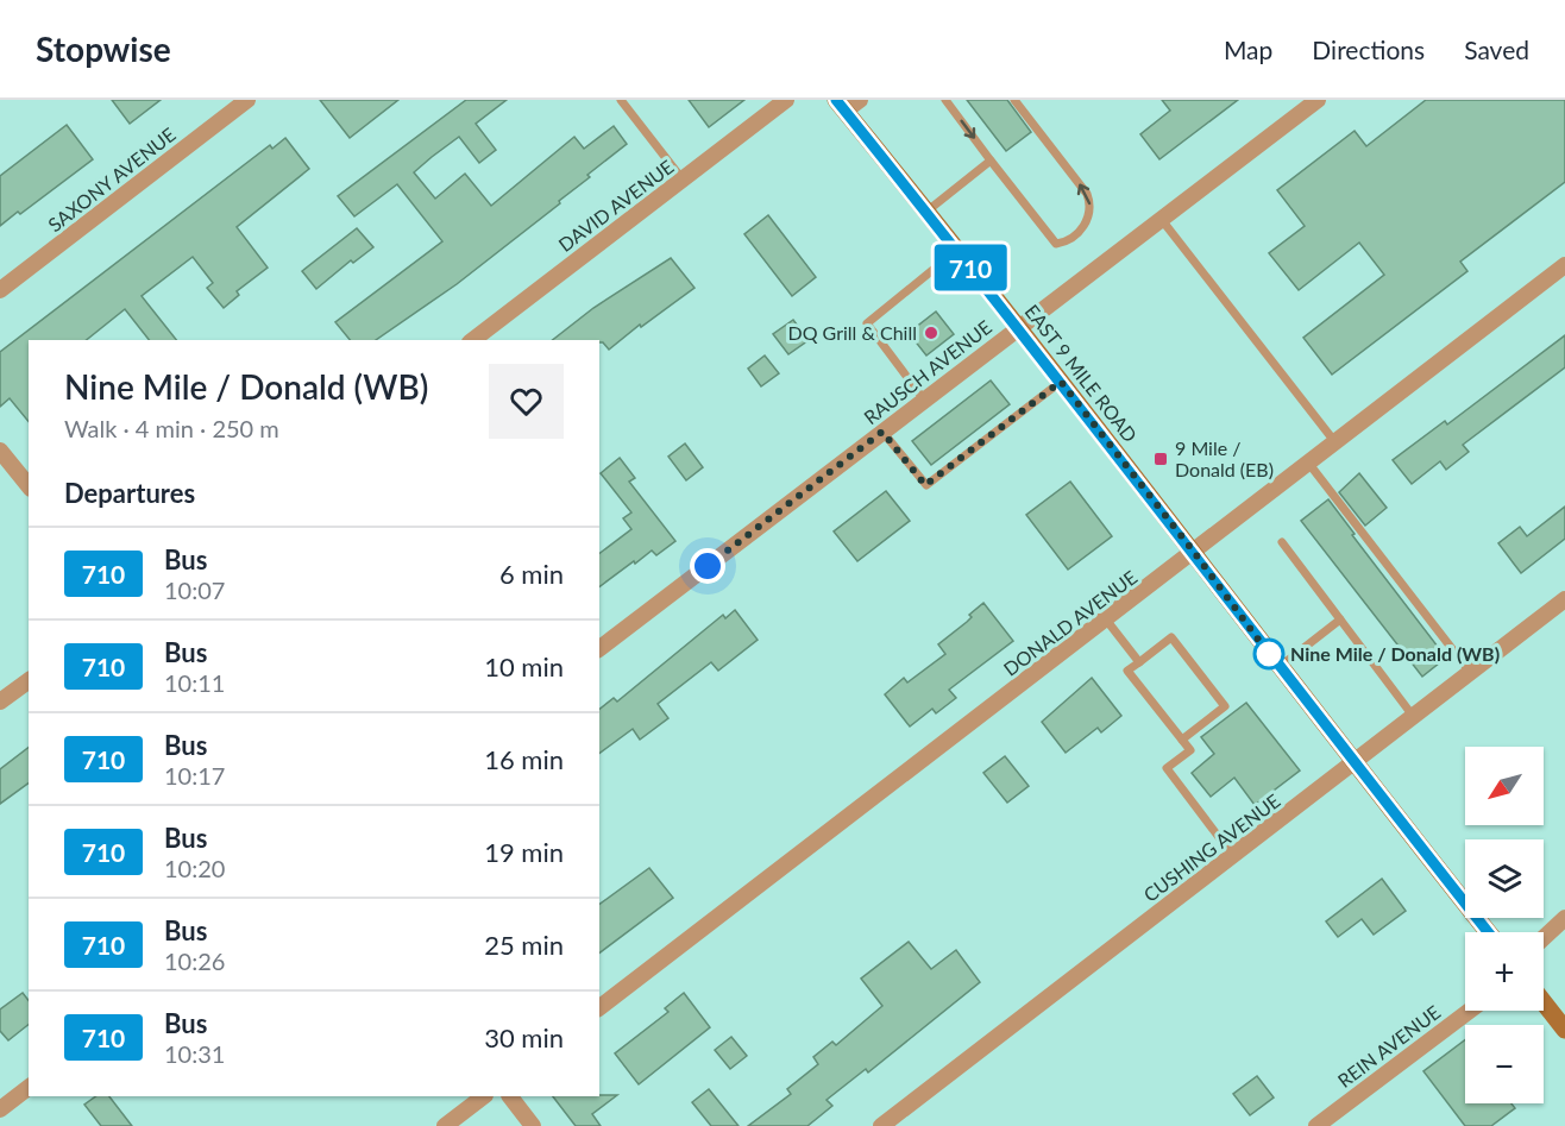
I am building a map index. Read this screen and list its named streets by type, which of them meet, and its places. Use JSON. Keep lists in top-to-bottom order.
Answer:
{
  "streets": {
    "main road": ["EAST 9 MILE ROAD"],
    "street": [
      "SAXONY AVENUE",
      "DAVID AVENUE",
      "RAUSCH AVENUE",
      "DONALD AVENUE",
      "CUSHING AVENUE",
      "REIN AVENUE"
    ]
  },
  "crossings": [
    ["RAUSCH AVENUE", "EAST 9 MILE ROAD"],
    ["EAST 9 MILE ROAD", "DONALD AVENUE"],
    ["EAST 9 MILE ROAD", "CUSHING AVENUE"]
  ],
  "places": {
    "other": ["DQ Grill & Chill", "Nine Mile / Donald (WB)"],
    "transit": ["9 Mile / Donald (EB)"]
  },
  "lines": ["bus line 710"],
  "north": "bottom left",
  "page": {
    "header": "Stopwise",
    "nav": ["Map", "Directions", "Saved"],
    "on_map": "710",
    "heading": [
      ["Nine Mile / Donald (WB)", "Walk · 4 min · 250 m"],
      "Departures"
    ],
    "list": [
      {
        "mark": "710",
        "name": "Bus",
        "note": "10:07",
        "value": "6 min"
      },
      {
        "mark": "710",
        "name": "Bus",
        "note": "10:11",
        "value": "10 min"
      },
      {
        "mark": "710",
        "name": "Bus",
        "note": "10:17",
        "value": "16 min"
      },
      {
        "mark": "710",
        "name": "Bus",
        "note": "10:20",
        "value": "19 min"
      },
      {
        "mark": "710",
        "name": "Bus",
        "note": "10:26",
        "value": "25 min"
      },
      {
        "mark": "710",
        "name": "Bus",
        "note": "10:31",
        "value": "30 min"
      }
    ],
    "map_buttons": ["+", "−"]
  }
}
